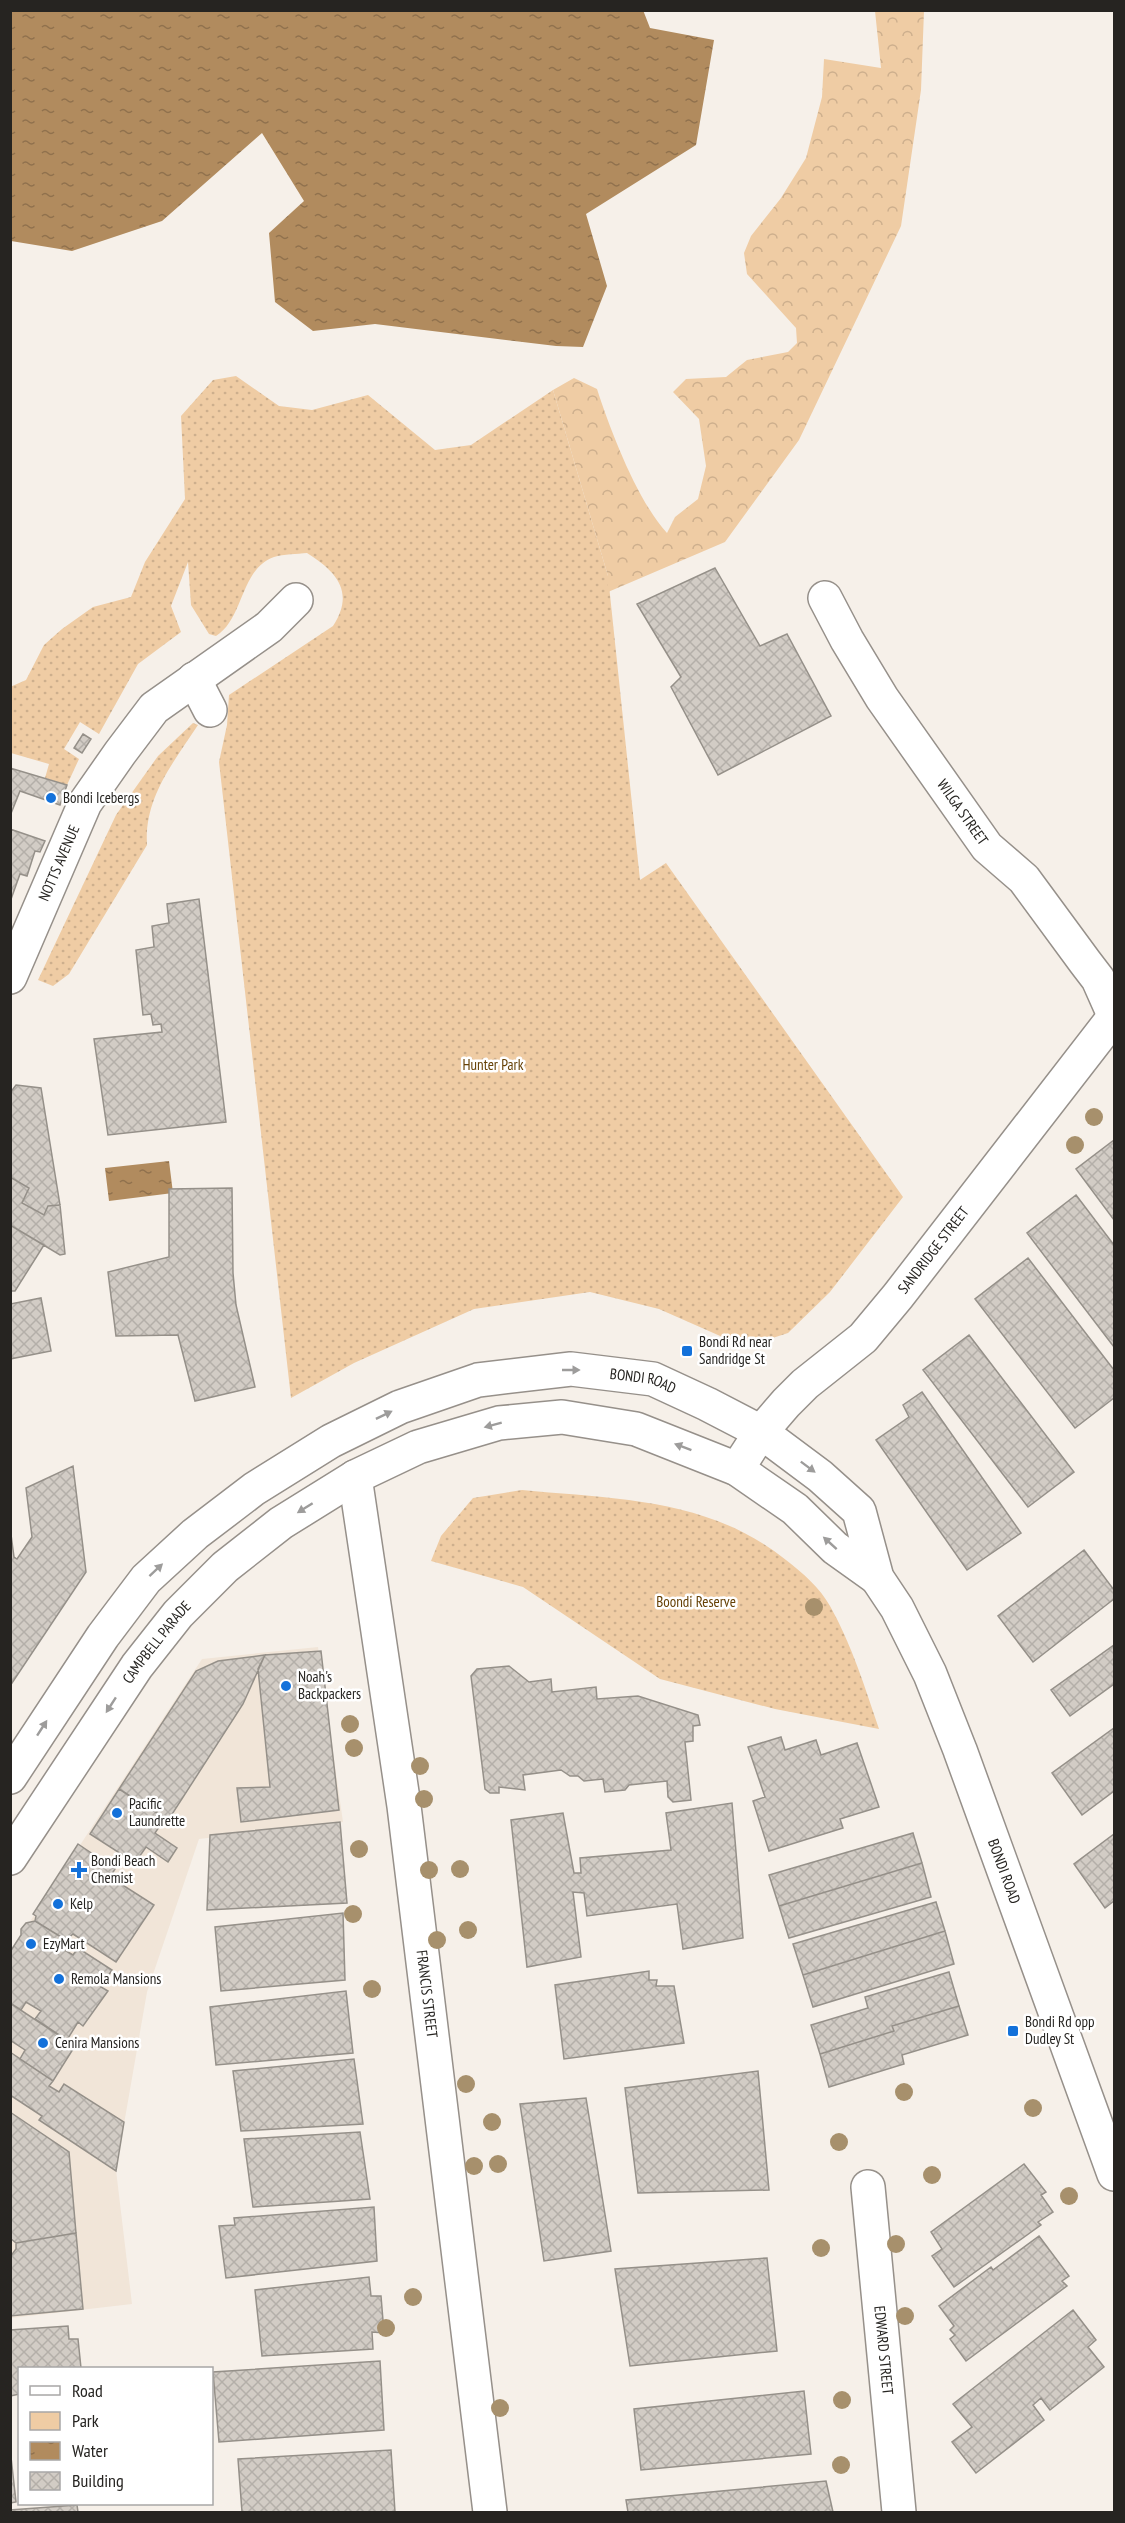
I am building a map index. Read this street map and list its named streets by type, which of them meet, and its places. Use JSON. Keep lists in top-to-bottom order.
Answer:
{
  "streets": {
    "street": [
      "WILGA STREET",
      "NOTTS AVENUE",
      "SANDRIDGE STREET",
      "BONDI ROAD",
      "CAMPBELL PARADE",
      "FRANCIS STREET",
      "EDWARD STREET"
    ]
  },
  "crossings": [
    ["WILGA STREET", "SANDRIDGE STREET"],
    ["SANDRIDGE STREET", "BONDI ROAD"],
    ["BONDI ROAD", "CAMPBELL PARADE"],
    ["BONDI ROAD", "FRANCIS STREET"],
    ["CAMPBELL PARADE", "FRANCIS STREET"]
  ],
  "one_way": ["CAMPBELL PARADE"],
  "parks": ["Hunter Park", "Boondi Reserve"],
  "places": {
    "other": [
      "Bondi Icebergs",
      "Noah's Backpackers",
      "Pacific Laundrette",
      "Kelp",
      "EzyMart",
      "Remola Mansions",
      "Cenira Mansions"
    ],
    "transit": ["Bondi Rd near Sandridge St", "Bondi Rd opp Dudley St"],
    "health": ["Bondi Beach Chemist"]
  },
  "legend": [
    "Road",
    "Park",
    "Water",
    "Building"
  ]
}
